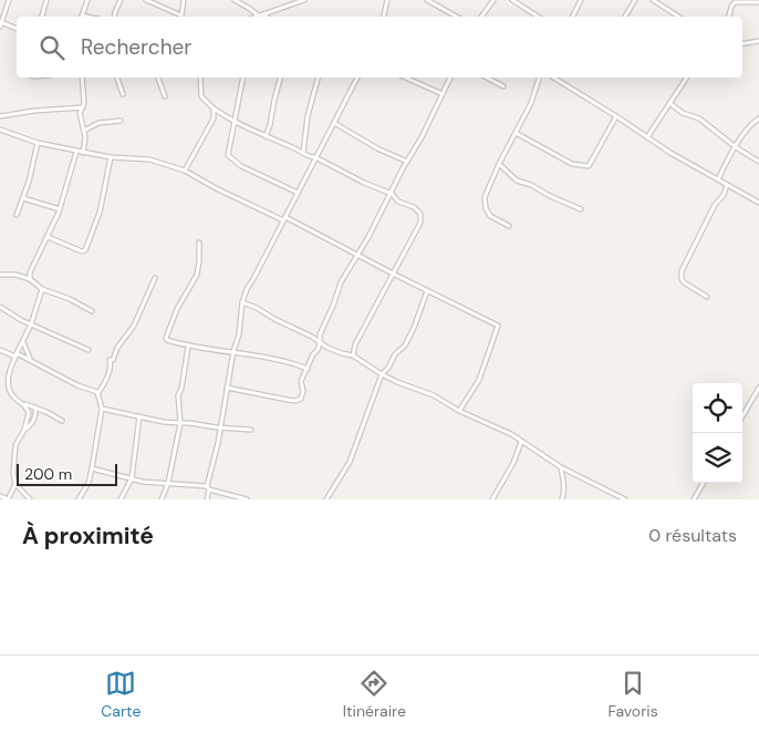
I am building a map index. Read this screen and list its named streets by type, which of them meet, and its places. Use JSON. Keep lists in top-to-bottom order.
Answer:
{
  "scale_bar": "200 m",
  "page": {
    "search": "Rechercher",
    "scale": "200 m",
    "heading": ["À proximité", "0 résultats"],
    "nav": ["Carte", "Itinéraire", "Favoris"]
  }
}
